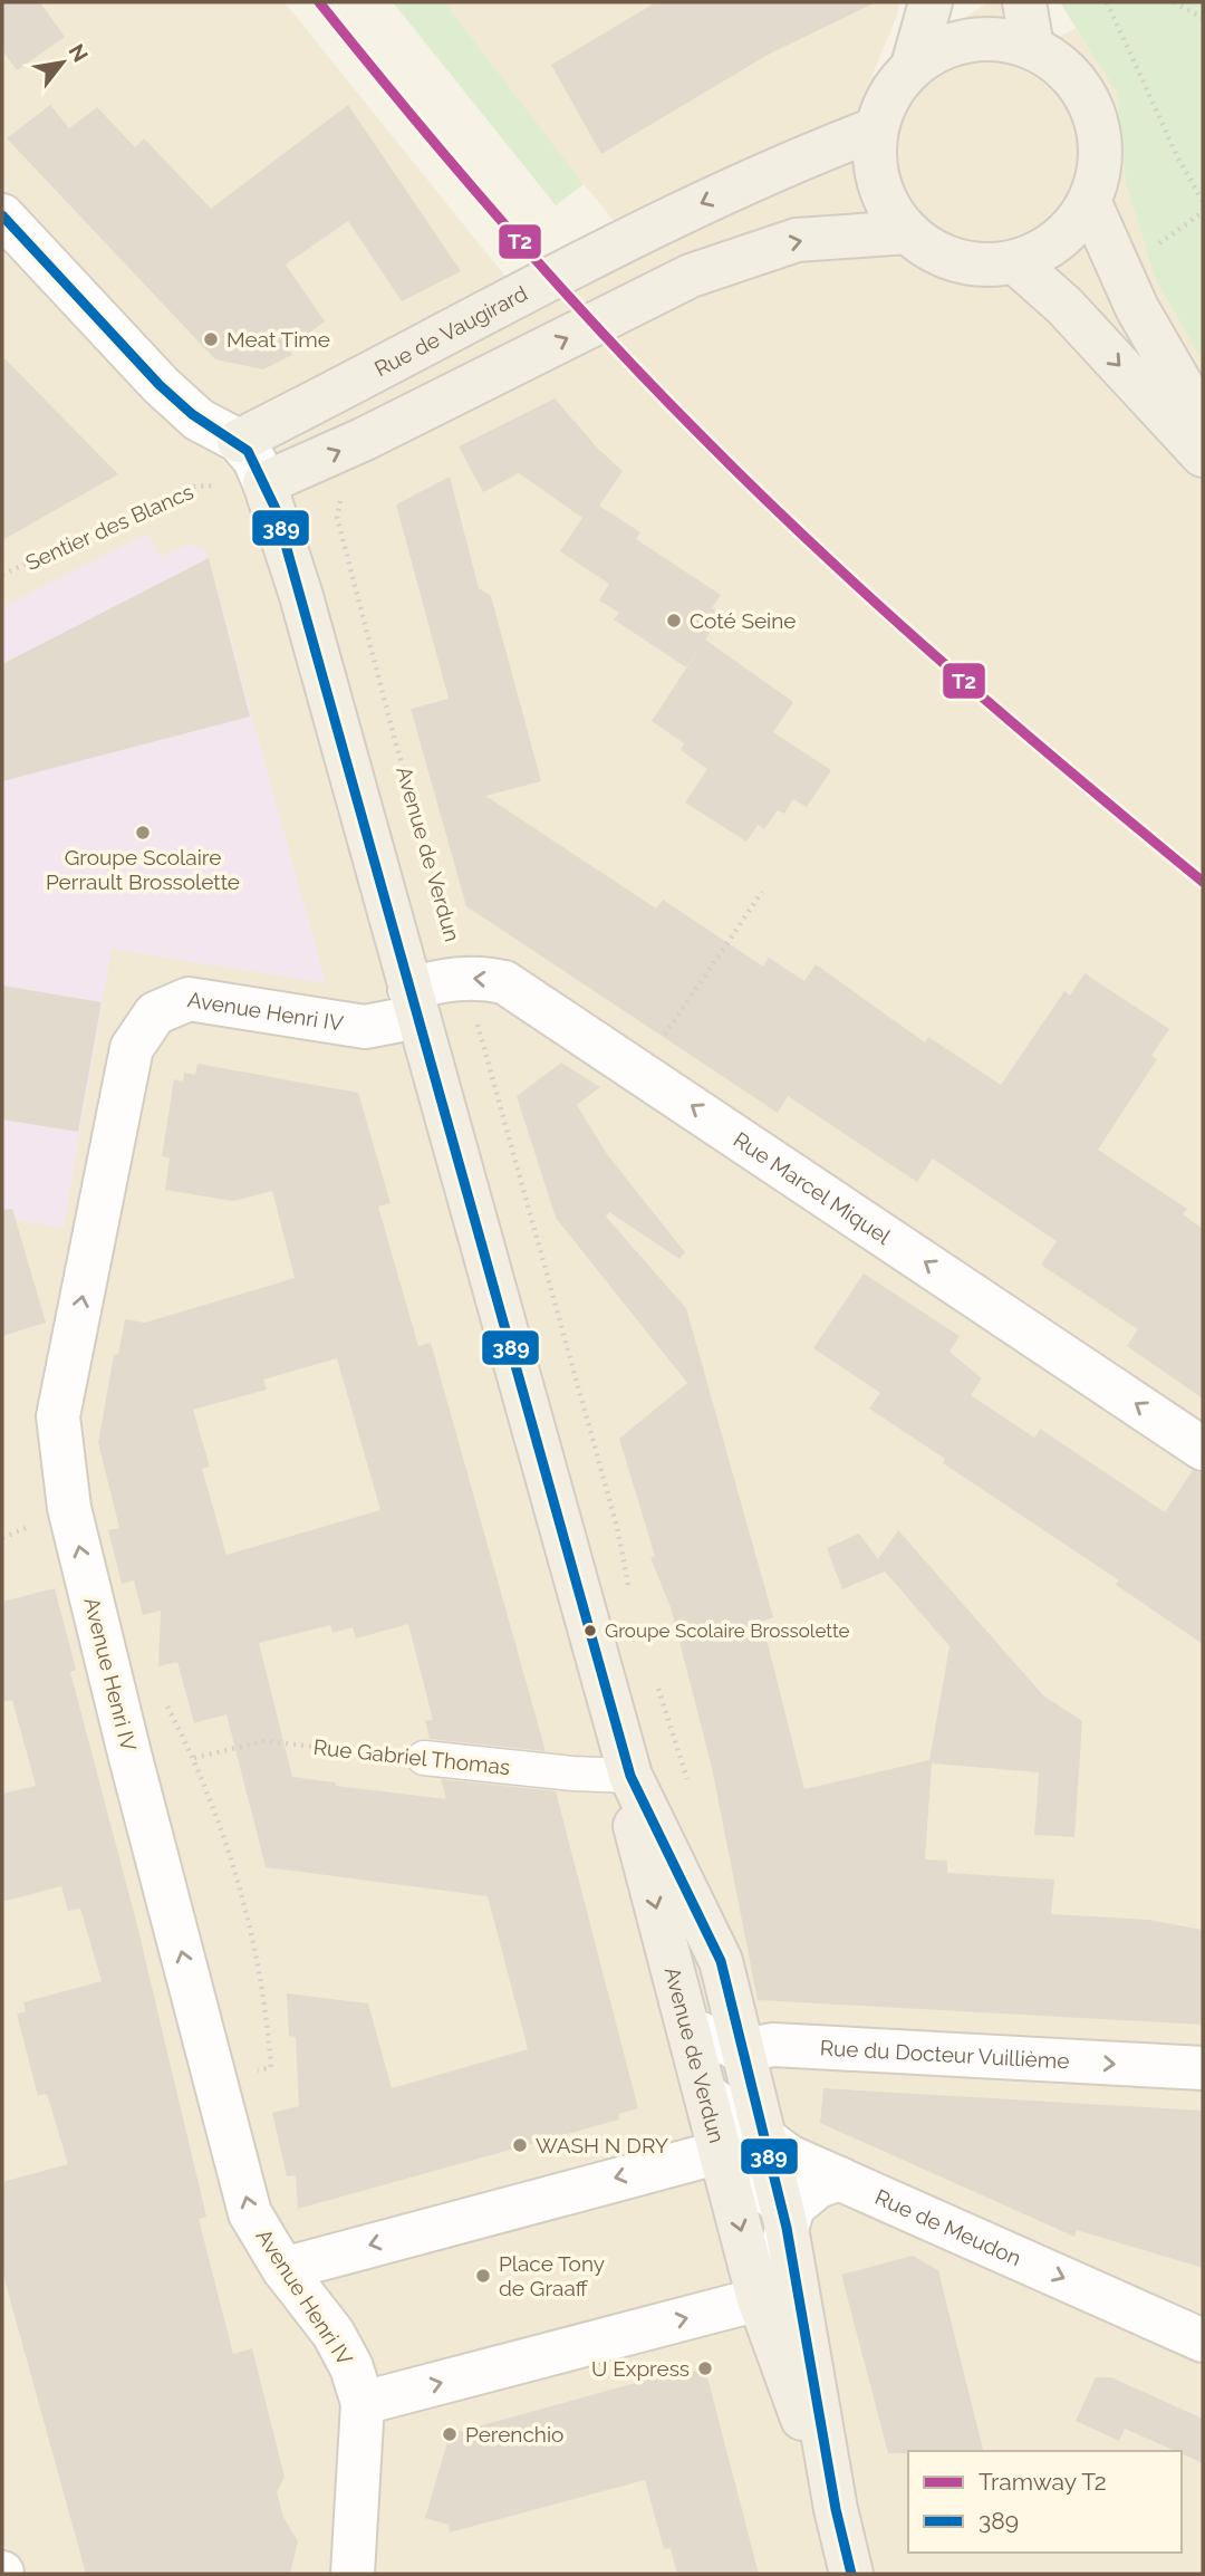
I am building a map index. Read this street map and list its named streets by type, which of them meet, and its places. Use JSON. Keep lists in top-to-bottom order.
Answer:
{
  "streets": {
    "main road": ["Rue de Vaugirard", "Avenue de Verdun"],
    "street": [
      "Avenue Henri IV",
      "Rue Marcel Miquel",
      "Rue Gabriel Thomas",
      "Rue du Docteur Vuillième",
      "Rue de Meudon"
    ],
    "path": ["Sentier des Blancs"]
  },
  "crossings": [
    ["Sentier des Blancs", "Avenue de Verdun"],
    ["Avenue de Verdun", "Avenue Henri IV"],
    ["Avenue de Verdun", "Rue Marcel Miquel"],
    ["Avenue de Verdun", "Rue Gabriel Thomas"],
    ["Avenue de Verdun", "Rue du Docteur Vuillième"],
    ["Avenue de Verdun", "Rue de Meudon"],
    ["Avenue Henri IV", "Rue Marcel Miquel"],
    ["Avenue Henri IV", "Rue Gabriel Thomas"]
  ],
  "one_way": [
    "Avenue Henri IV",
    "Rue Marcel Miquel",
    "Rue du Docteur Vuillième",
    "Rue de Meudon"
  ],
  "places": [
    "Meat Time",
    "Coté Seine",
    "Groupe Scolaire Perrault Brossolette",
    "Groupe Scolaire Brossolette",
    "WASH N DRY",
    "Place Tony de Graaff",
    "U Express",
    "Perenchio"
  ],
  "lines": ["tram line T2", "transit line 389"],
  "legend": ["Tramway T2", "389"],
  "north": "top right"
}
